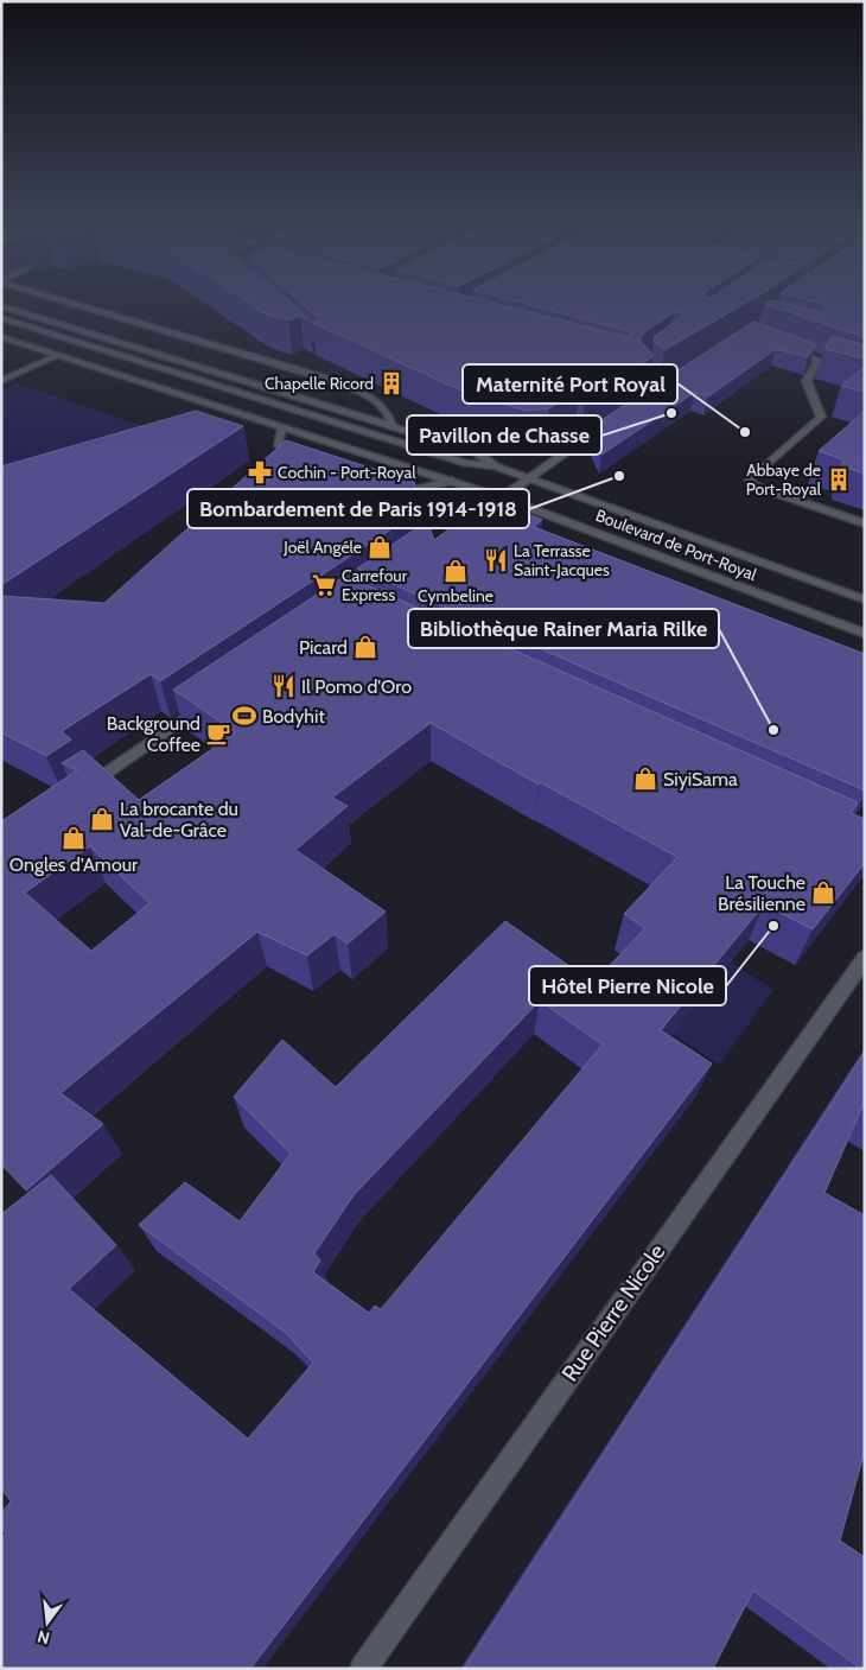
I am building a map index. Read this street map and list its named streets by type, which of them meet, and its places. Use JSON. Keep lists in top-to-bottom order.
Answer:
{
  "streets": {
    "main road": ["Boulevard de Port-Royal", "Rue Pierre Nicole"]
  },
  "places": {
    "building": ["Chapelle Ricord", "Abbaye de Port-Royal"],
    "other": [
      "Pavillon de Chasse",
      "Maternité Port Royal",
      "Bombardement de Paris 1914-1918",
      "Bibliothèque Rainer Maria Rilke",
      "Hôtel Pierre Nicole"
    ],
    "pharmacy": ["Cochin - Port-Royal"],
    "shop": [
      "Joël Angéle",
      "Cymbeline",
      "Picard",
      "SiyiSama",
      "La brocante du Val-de-Grâce",
      "Ongles d'Amour",
      "La Touche Brésilienne"
    ],
    "restaurant": ["La Terrasse Saint-Jacques", "Il Pomo d'Oro"],
    "supermarket": ["Carrefour Express"],
    "sports": ["Bodyhit"],
    "cafe": ["Background Coffee"]
  },
  "north": "bottom"
}
